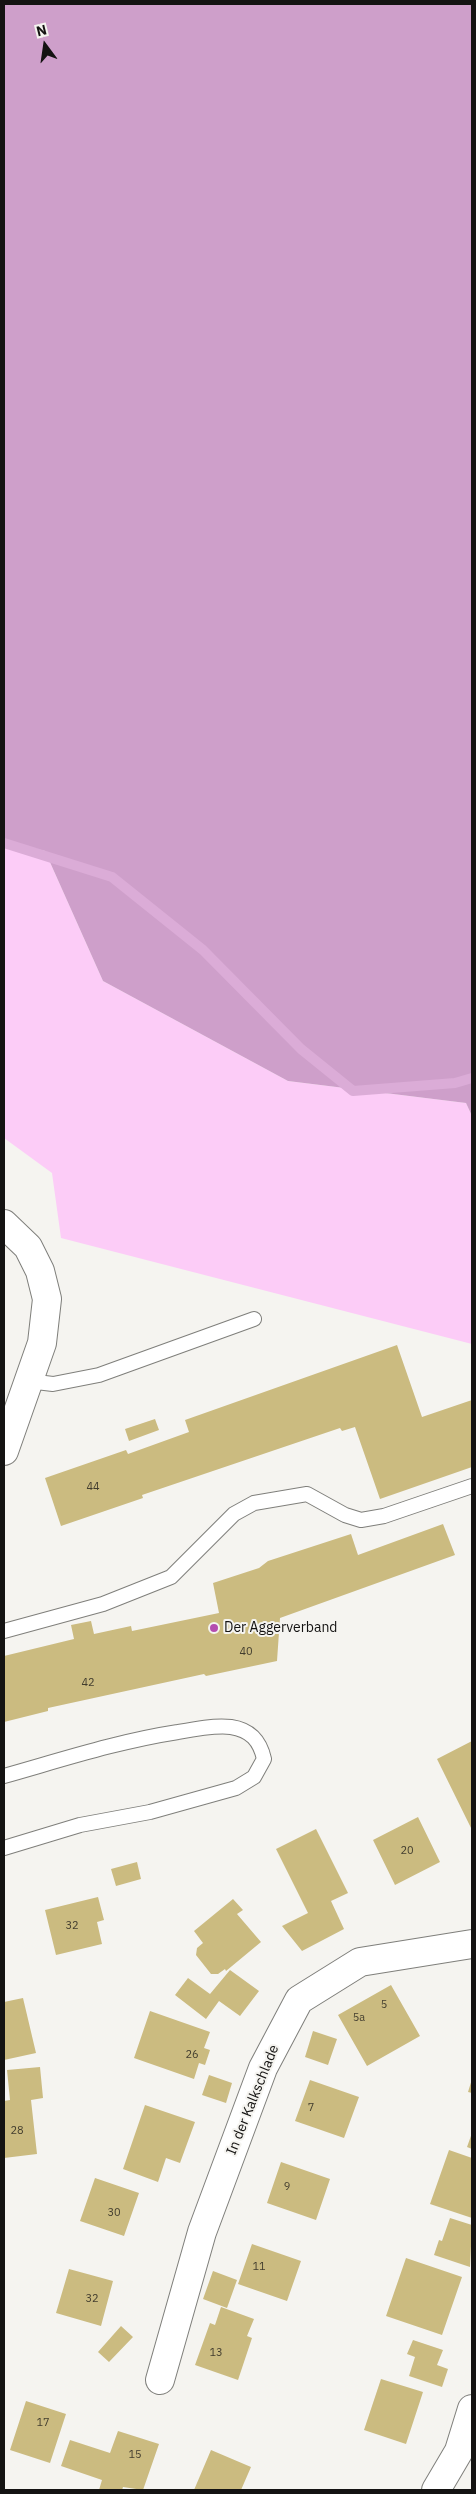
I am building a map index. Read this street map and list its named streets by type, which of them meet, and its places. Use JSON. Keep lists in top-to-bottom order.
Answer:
{
  "streets": {
    "street": ["In der Kalkschlade"]
  },
  "places": ["Der Aggerverband"],
  "house_numbers": [
    "44",
    "40",
    "42",
    "20",
    "32",
    "5",
    "5a",
    "26",
    "7",
    "28",
    "9",
    "30",
    "11",
    "32",
    "13",
    "17",
    "15"
  ],
  "north": "top"
}
